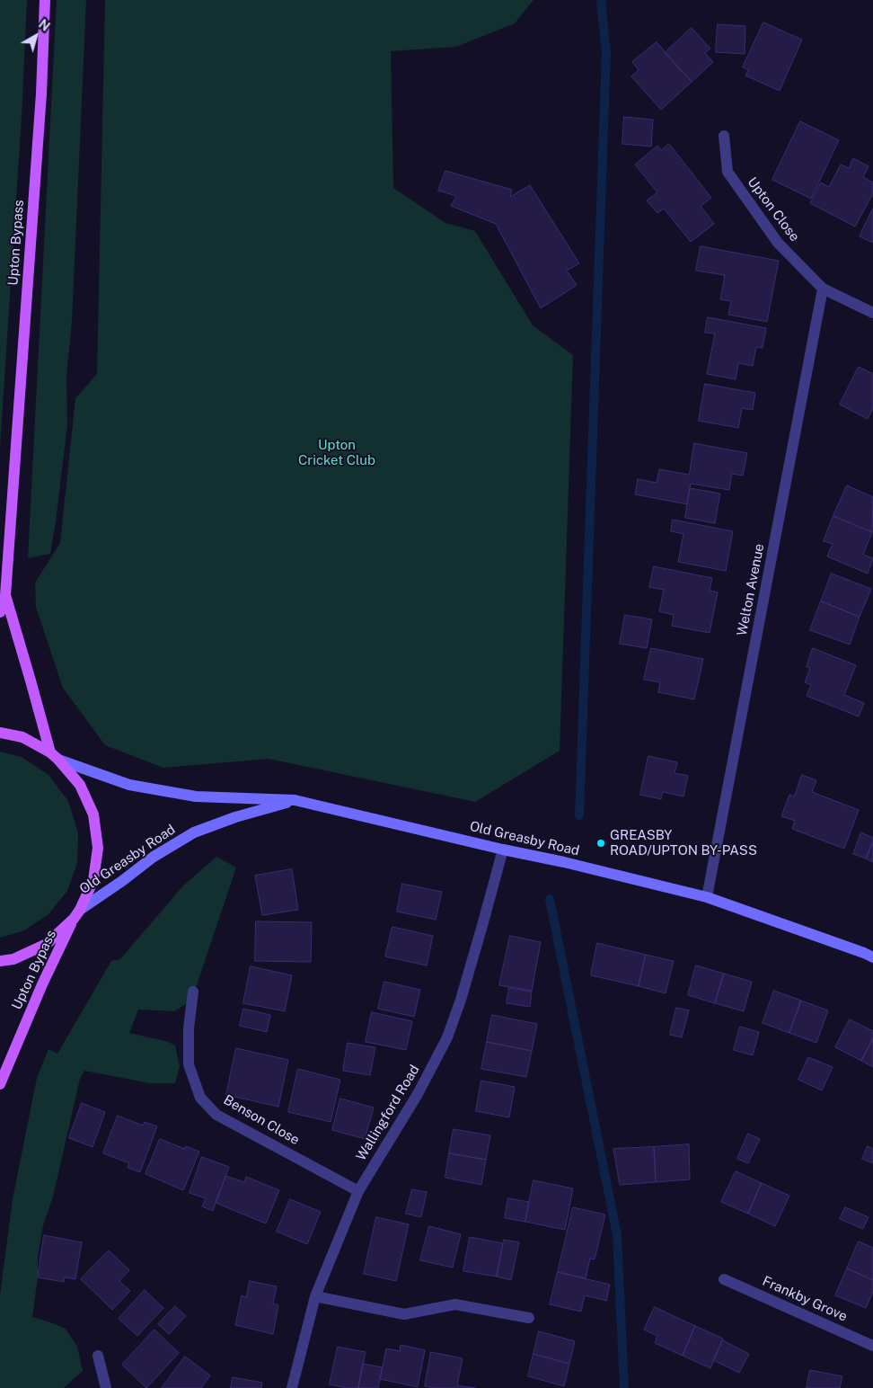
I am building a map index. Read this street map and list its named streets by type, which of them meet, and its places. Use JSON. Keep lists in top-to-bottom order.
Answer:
{
  "streets": {
    "main road": ["Upton Bypass", "Old Greasby Road"],
    "street": [
      "Upton Close",
      "Welton Avenue",
      "Wallingford Road",
      "Benson Close",
      "Frankby Grove"
    ]
  },
  "crossings": [
    ["Upton Close", "Welton Avenue"],
    ["Upton Bypass", "Old Greasby Road"],
    ["Welton Avenue", "Old Greasby Road"],
    ["Old Greasby Road", "Wallingford Road"],
    ["Wallingford Road", "Benson Close"]
  ],
  "parks": ["Upton Cricket Club"],
  "places": ["GREASBY ROAD/UPTON BY-PASS"],
  "north": "top right"
}
